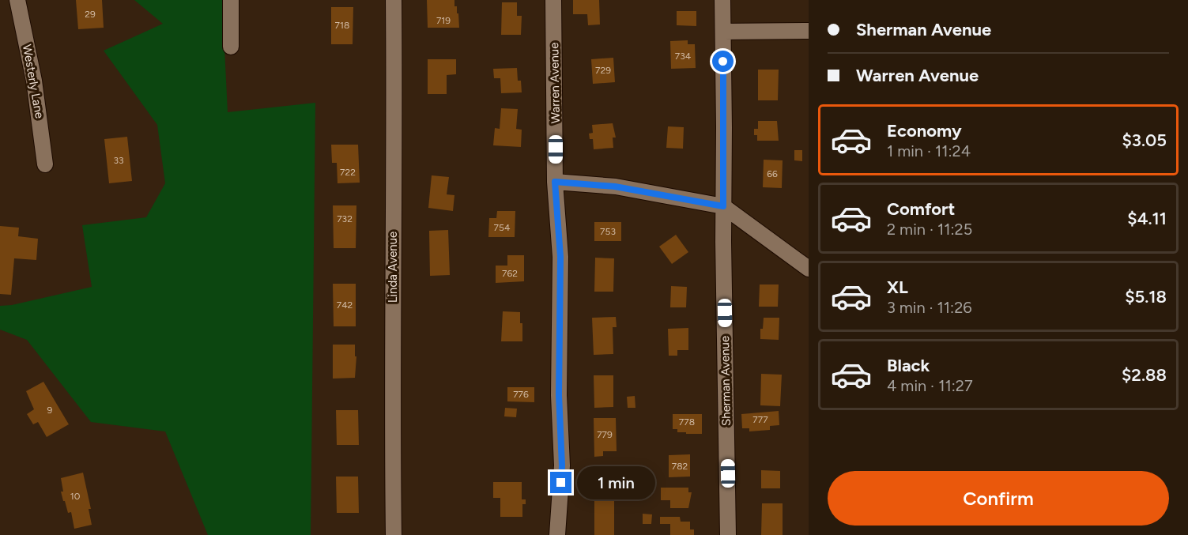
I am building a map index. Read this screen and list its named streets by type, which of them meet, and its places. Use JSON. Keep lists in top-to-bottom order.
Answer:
{
  "streets": {
    "street": [
      "Westerly Lane",
      "Warren Avenue",
      "Linda Avenue",
      "Sherman Avenue"
    ]
  },
  "house_numbers": [
    "29",
    "719",
    "718",
    "734",
    "729",
    "33",
    "722",
    "66",
    "732",
    "754",
    "753",
    "762",
    "742",
    "776",
    "9",
    "777",
    "778",
    "779",
    "782",
    "10"
  ],
  "page": {
    "banner": ["Sherman Avenue", "Warren Avenue"],
    "list": [
      {
        "name": "Economy",
        "note": "1 min · 11:24",
        "value": "$3.05"
      },
      {
        "name": "Comfort",
        "note": "2 min · 11:25",
        "value": "$4.11"
      },
      {
        "name": "XL",
        "note": "3 min · 11:26",
        "value": "$5.18"
      },
      {
        "name": "Black",
        "note": "4 min · 11:27",
        "value": "$2.88"
      }
    ],
    "buttons": "Confirm",
    "bubble": "1 min"
  }
}
